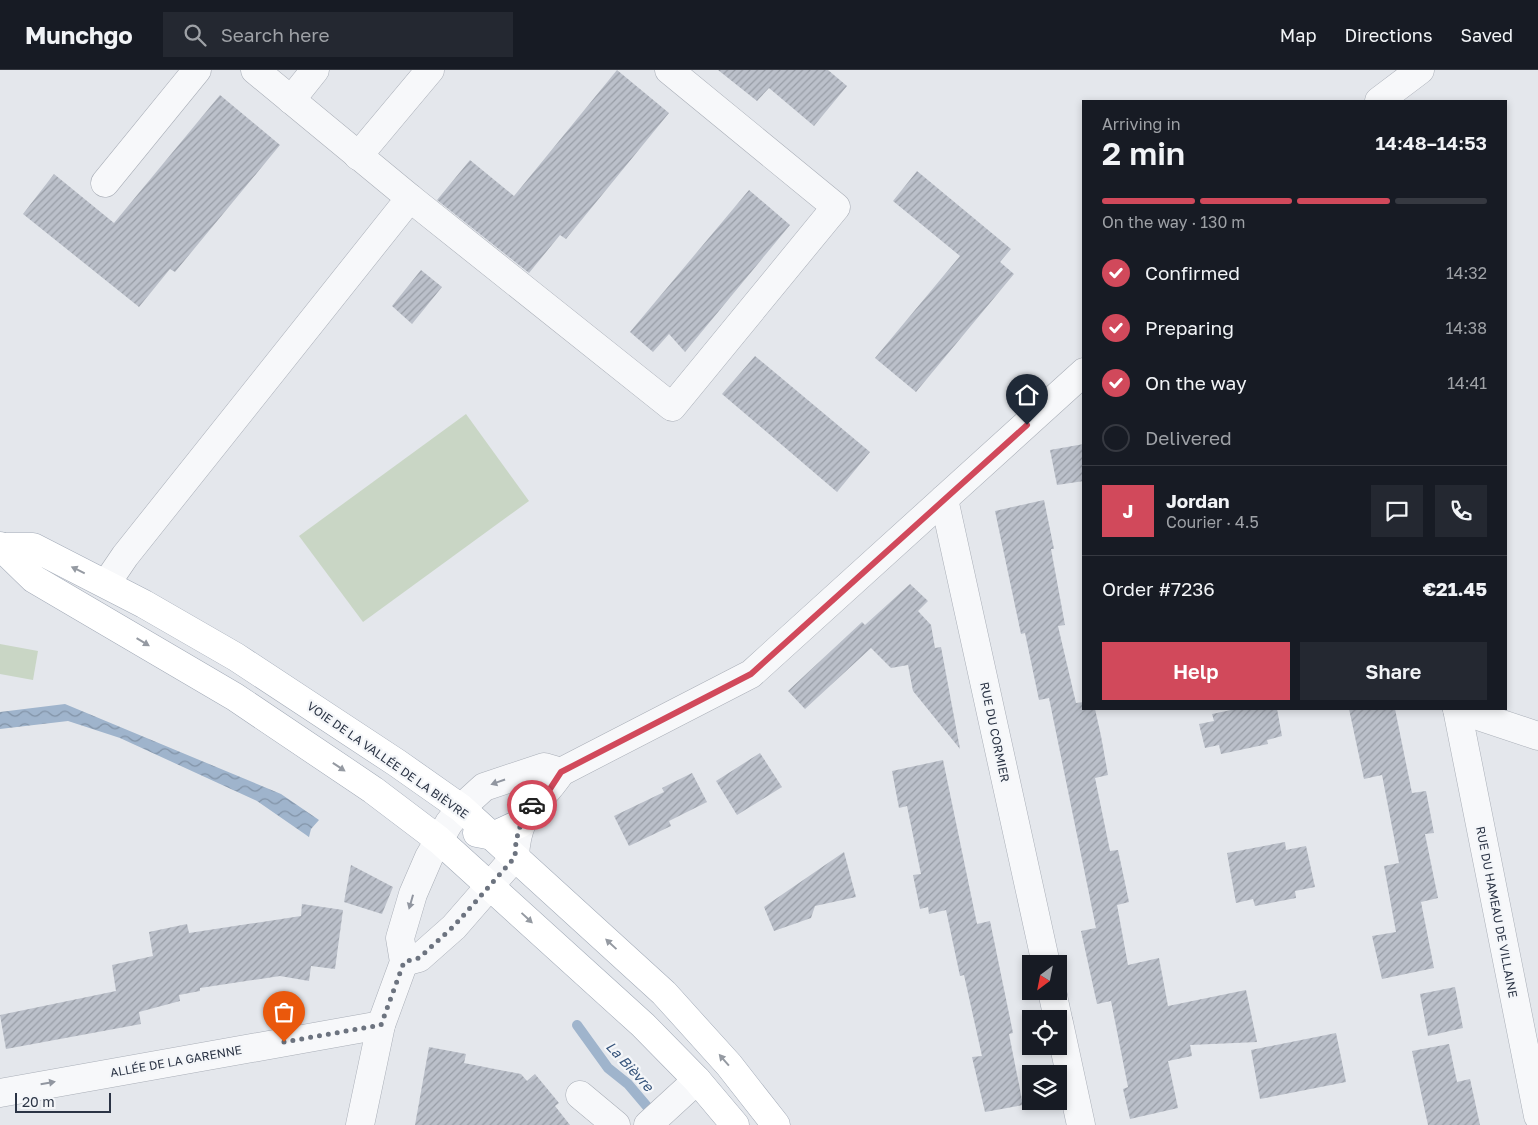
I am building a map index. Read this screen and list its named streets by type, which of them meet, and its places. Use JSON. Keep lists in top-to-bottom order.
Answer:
{
  "streets": {
    "main road": ["VOIE DE LA VALLÉE DE LA BIÈVRE"],
    "street": ["RUE DU CORMIER", "RUE DU HAMEAU DE VILLAINE", "ALLÉE DE LA GARENNE"]
  },
  "one_way": ["ALLÉE DE LA GARENNE"],
  "water": ["La Bièvre"],
  "scale_bar": "20 m",
  "north": "bottom left",
  "page": {
    "header": "Munchgo",
    "search": "Search here",
    "nav": ["Map", "Directions", "Saved"],
    "heading": ["2 min", "Arriving in", "14:48–14:53"],
    "panel": [
      "Jordan",
      "Courier · 4.5",
      "Order #7236",
      "€21.45"
    ],
    "bar": "On the way · 130 m",
    "list": [
      ["Confirmed", "14:32"],
      ["Preparing", "14:38"],
      ["On the way", "14:41"],
      "Delivered"
    ],
    "round": "J",
    "buttons": ["Help", "Share"],
    "scale": "20 m"
  }
}
